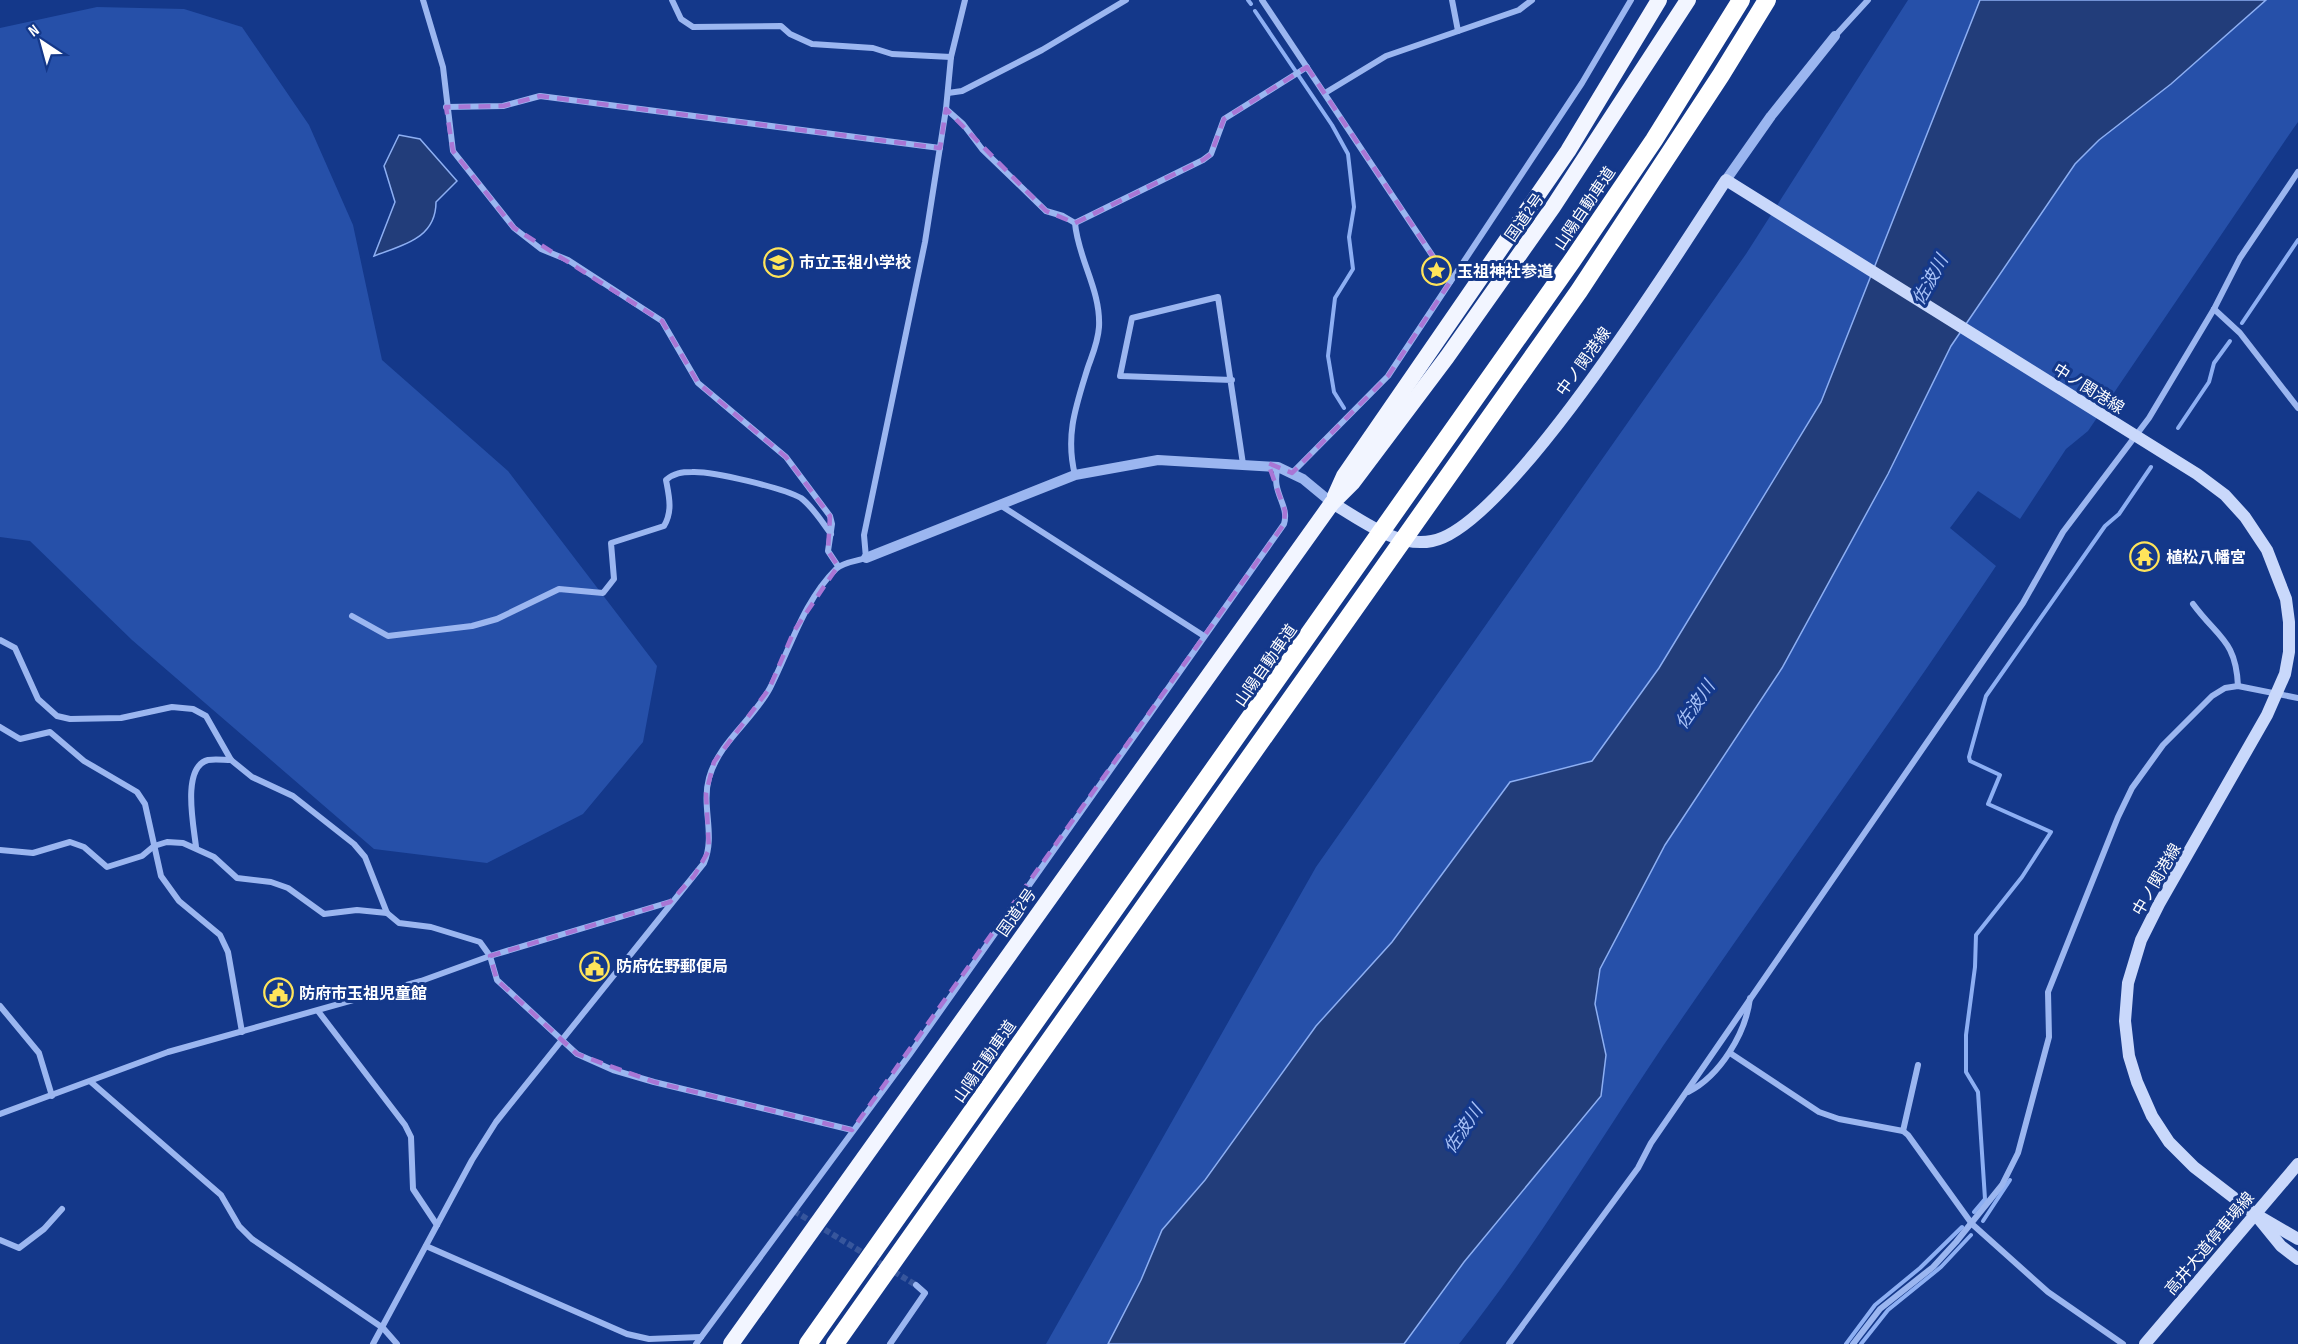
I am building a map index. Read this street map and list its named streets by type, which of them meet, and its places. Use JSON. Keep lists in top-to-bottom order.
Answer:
{
  "streets": {
    "highway": ["山陽自動車道", "国道2号"],
    "main road": ["中ノ関港線", "高井大道停車場線"]
  },
  "crossings": [
    ["国道2号", "中ノ関港線"],
    ["中ノ関港線", "高井大道停車場線"]
  ],
  "water": ["佐波川"],
  "places": {
    "school or university": ["市立玉祖小学校"],
    "place": ["玉祖神社参道"],
    "temple": ["植松八幡宮"],
    "public building": ["防府佐野郵便局", "防府市玉祖児童館"]
  },
  "north": "top left"
}
